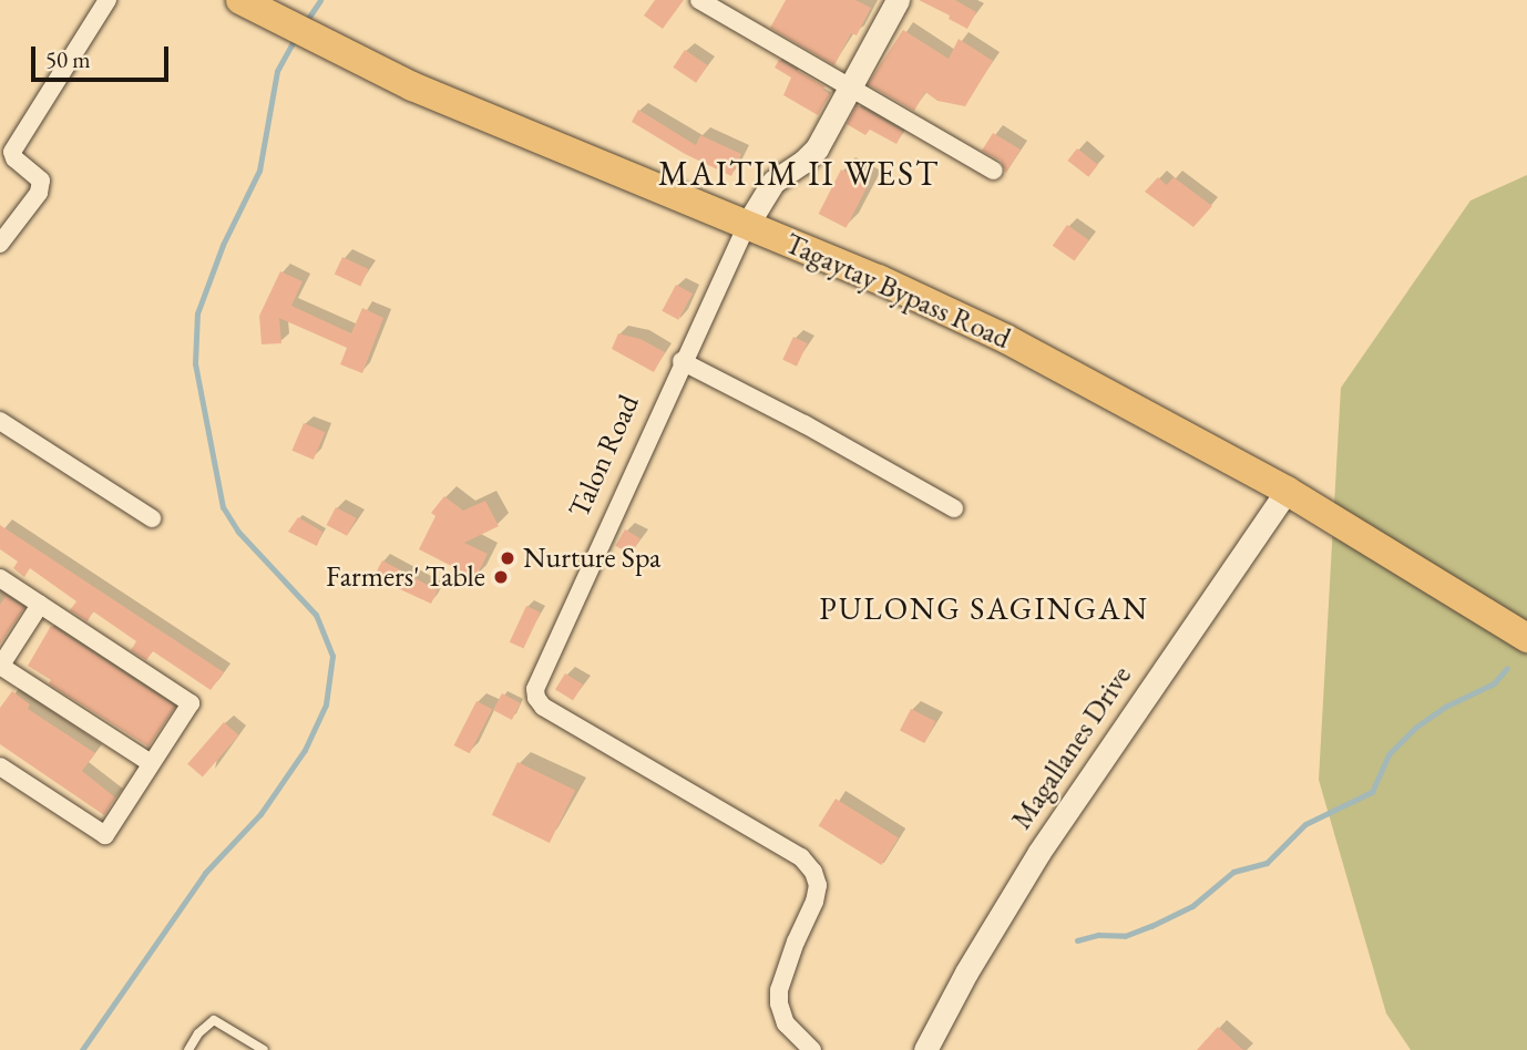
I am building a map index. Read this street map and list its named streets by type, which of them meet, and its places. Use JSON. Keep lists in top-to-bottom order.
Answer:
{
  "streets": {
    "main road": ["Tagaytay Bypass Road"],
    "street": ["Talon Road", "Magallanes Drive"]
  },
  "crossings": [
    ["Tagaytay Bypass Road", "Talon Road"],
    ["Tagaytay Bypass Road", "Magallanes Drive"]
  ],
  "districts": ["MAITIM II WEST", "PULONG SAGINGAN"],
  "places": ["Nurture Spa", "Farmers' Table"],
  "scale_bar": "50 m"
}
